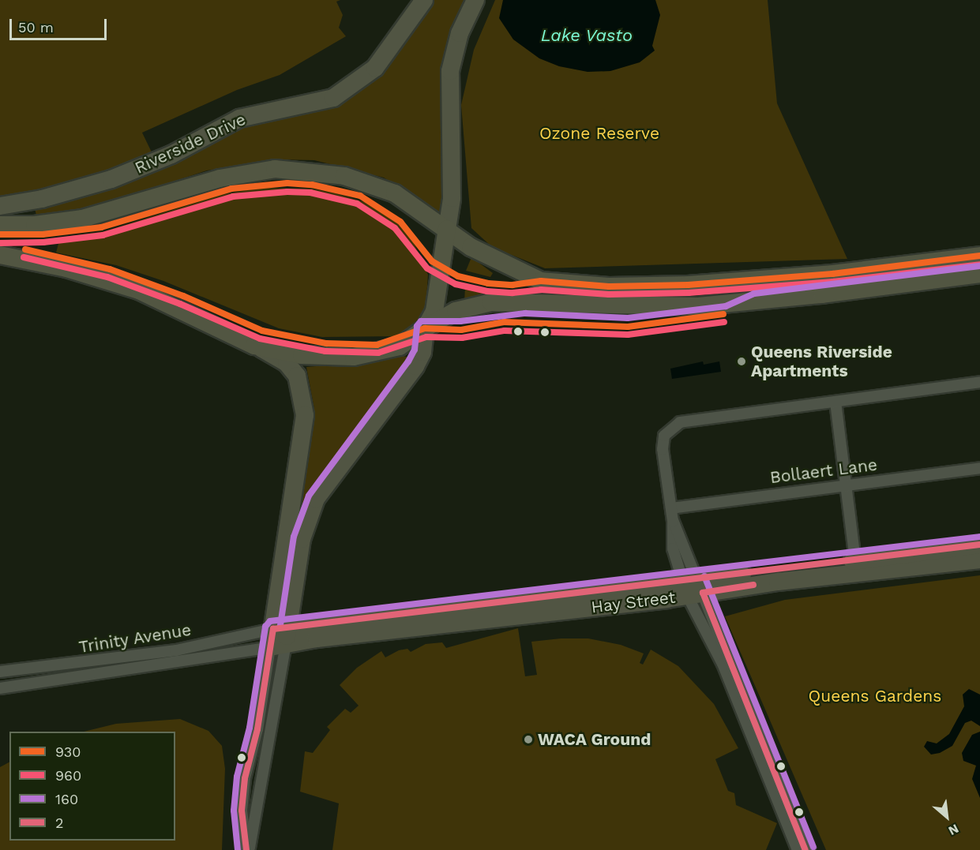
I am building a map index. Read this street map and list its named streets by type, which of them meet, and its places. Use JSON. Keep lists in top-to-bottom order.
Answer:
{
  "streets": {
    "main road": ["Riverside Drive", "Hay Street"],
    "street": ["Bollaert Lane", "Trinity Avenue"]
  },
  "crossings": [
    ["Hay Street", "Trinity Avenue"]
  ],
  "water": ["Lake Vasto"],
  "parks": ["Ozone Reserve", "Queens Gardens"],
  "places": ["Queens Riverside Apartments", "WACA Ground"],
  "lines": [
    "transit line 930",
    "transit line 960",
    "transit line 160",
    "transit line 2"
  ],
  "legend": [
    "930",
    "960",
    "160",
    "2"
  ],
  "scale_bar": "50 m",
  "north": "bottom right"
}
